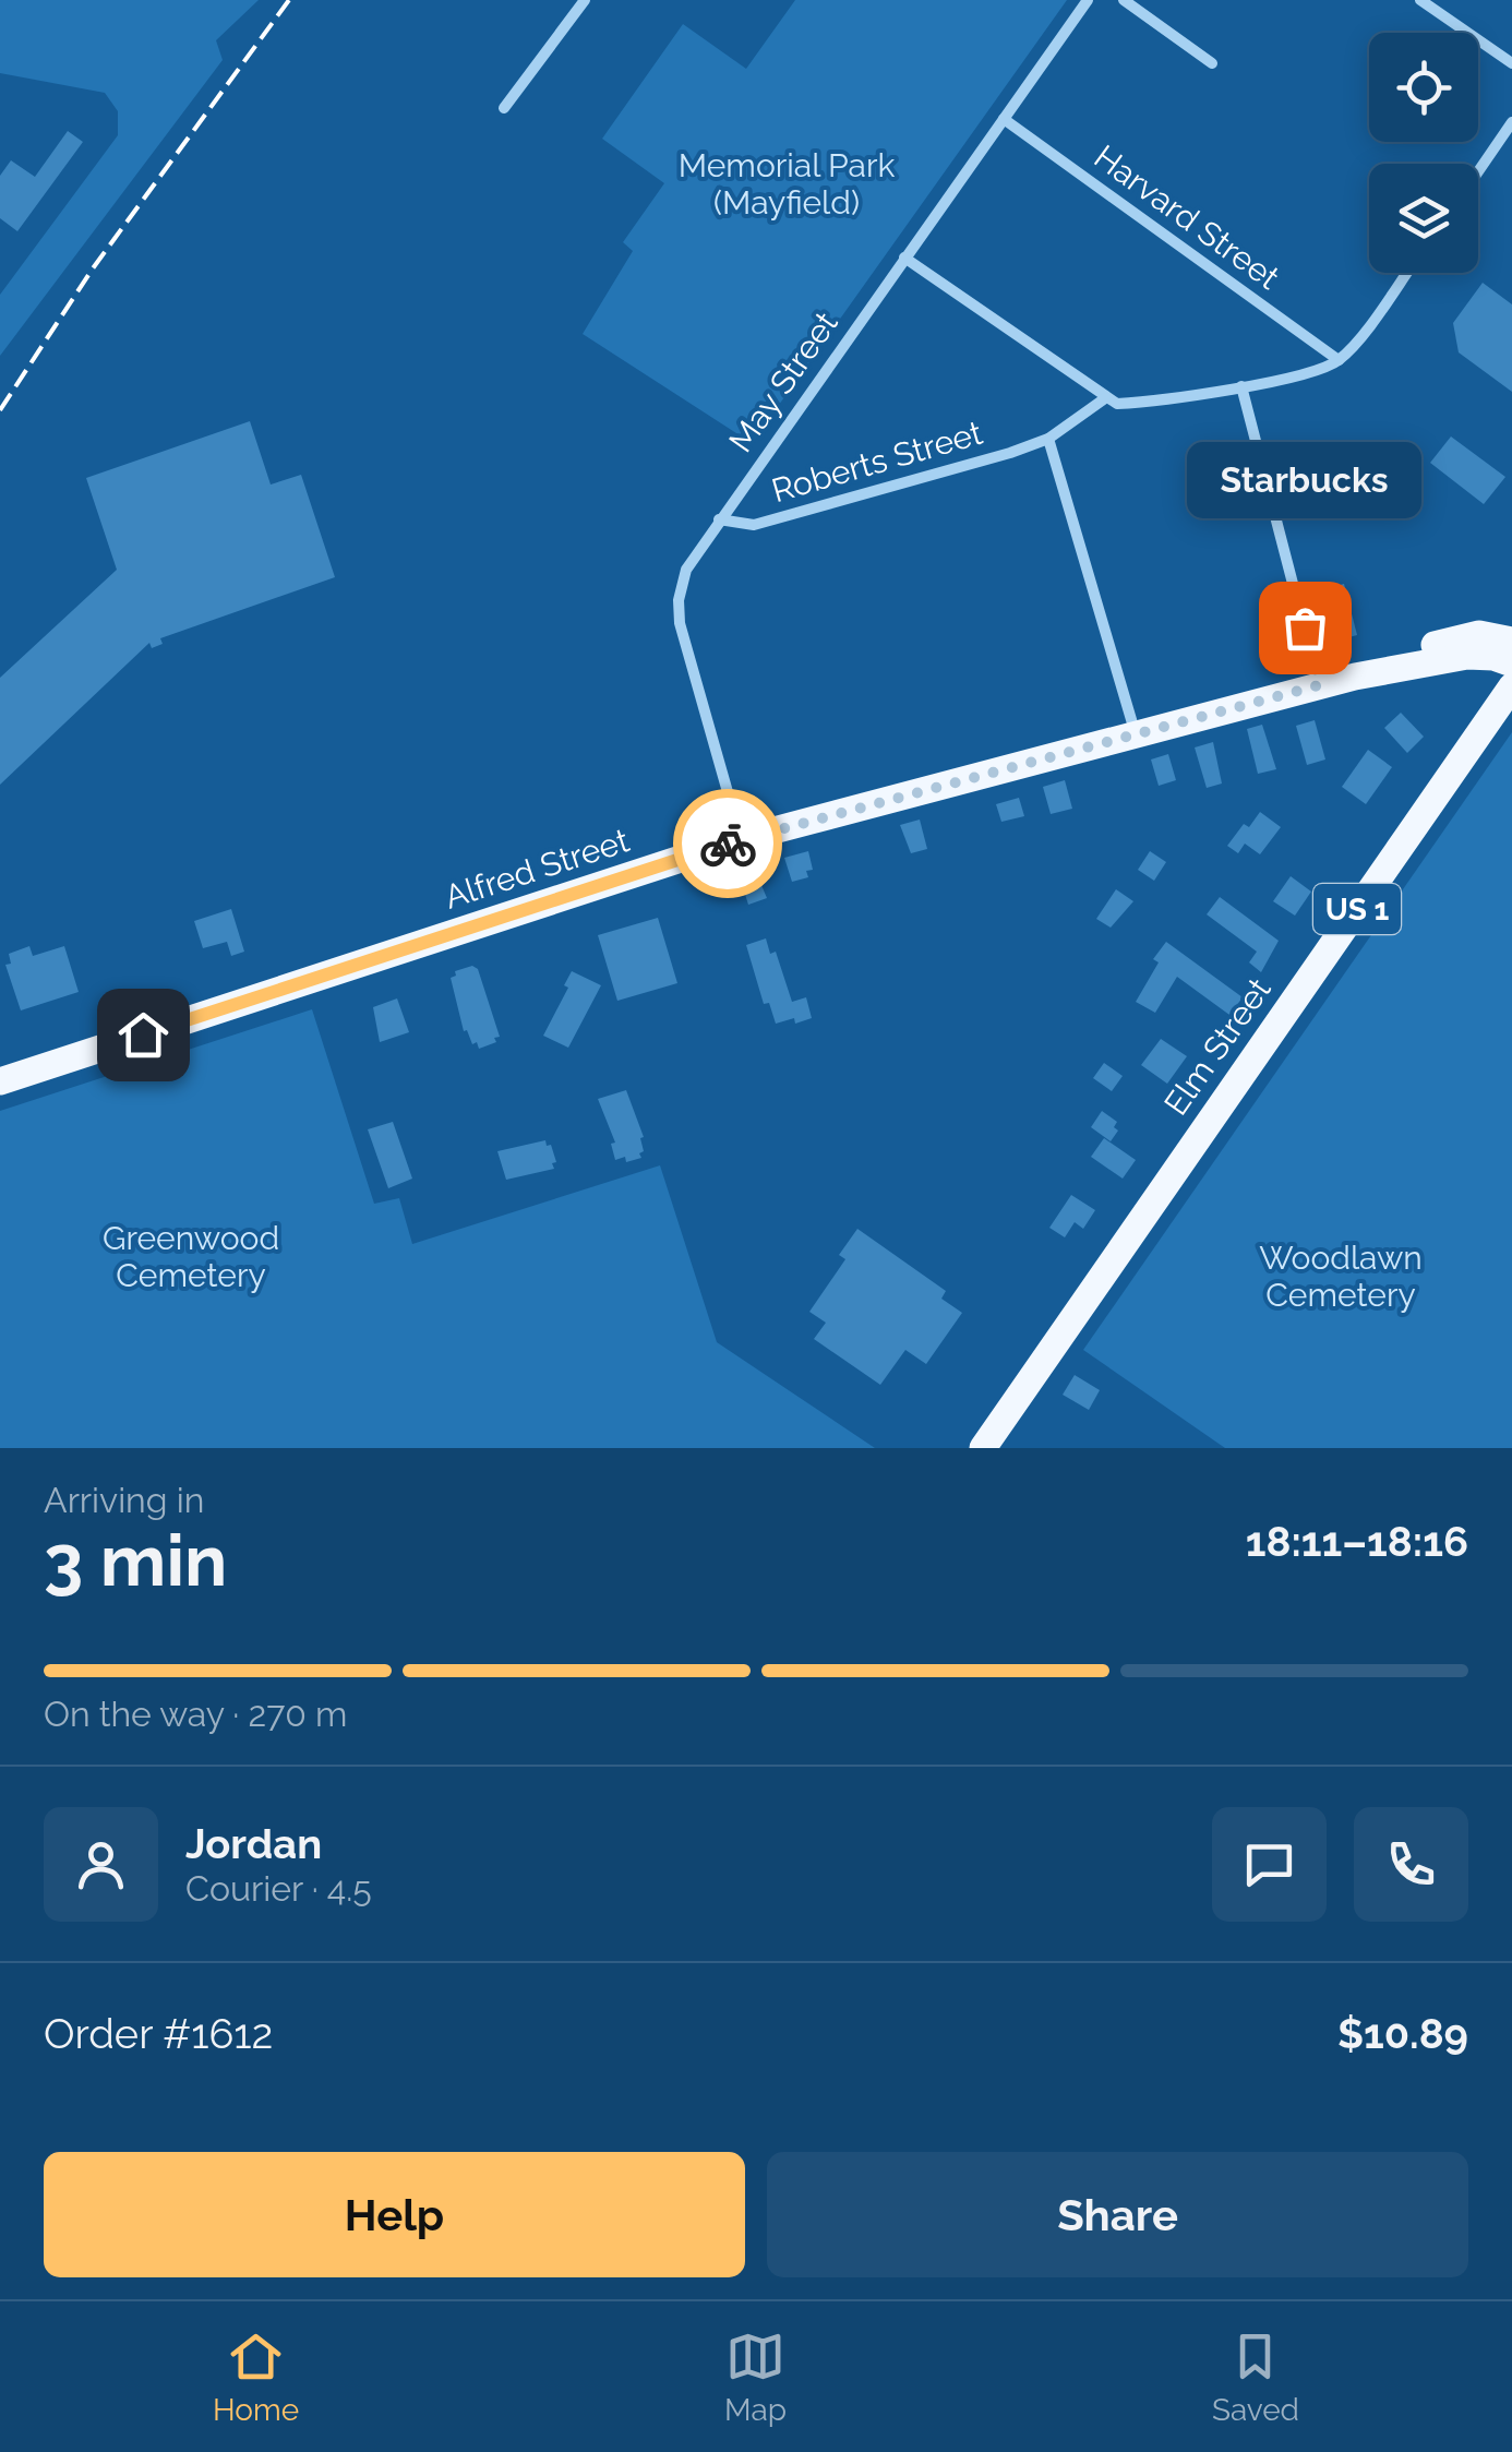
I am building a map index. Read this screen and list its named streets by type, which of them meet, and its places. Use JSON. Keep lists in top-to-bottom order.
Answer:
{
  "streets": {
    "main road": ["Alfred Street", "US 1", "Elm Street"],
    "street": ["Harvard Street", "May Street", "Roberts Street"]
  },
  "crossings": [
    ["Harvard Street", "May Street"],
    ["May Street", "Roberts Street"],
    ["May Street", "Alfred Street"]
  ],
  "parks": ["Memorial Park (Mayfield)", "Greenwood Cemetery", "Woodlawn Cemetery"],
  "places": ["Starbucks"],
  "page": {
    "bubble": "Starbucks",
    "heading": ["3 min", "Arriving in", "18:11–18:16"],
    "panel": [
      "Jordan",
      "Courier · 4.5",
      "Order #1612",
      "$10.89"
    ],
    "bar": "On the way · 270 m",
    "buttons": ["Help", "Share"],
    "tabs": ["Home", "Map", "Saved"]
  }
}
